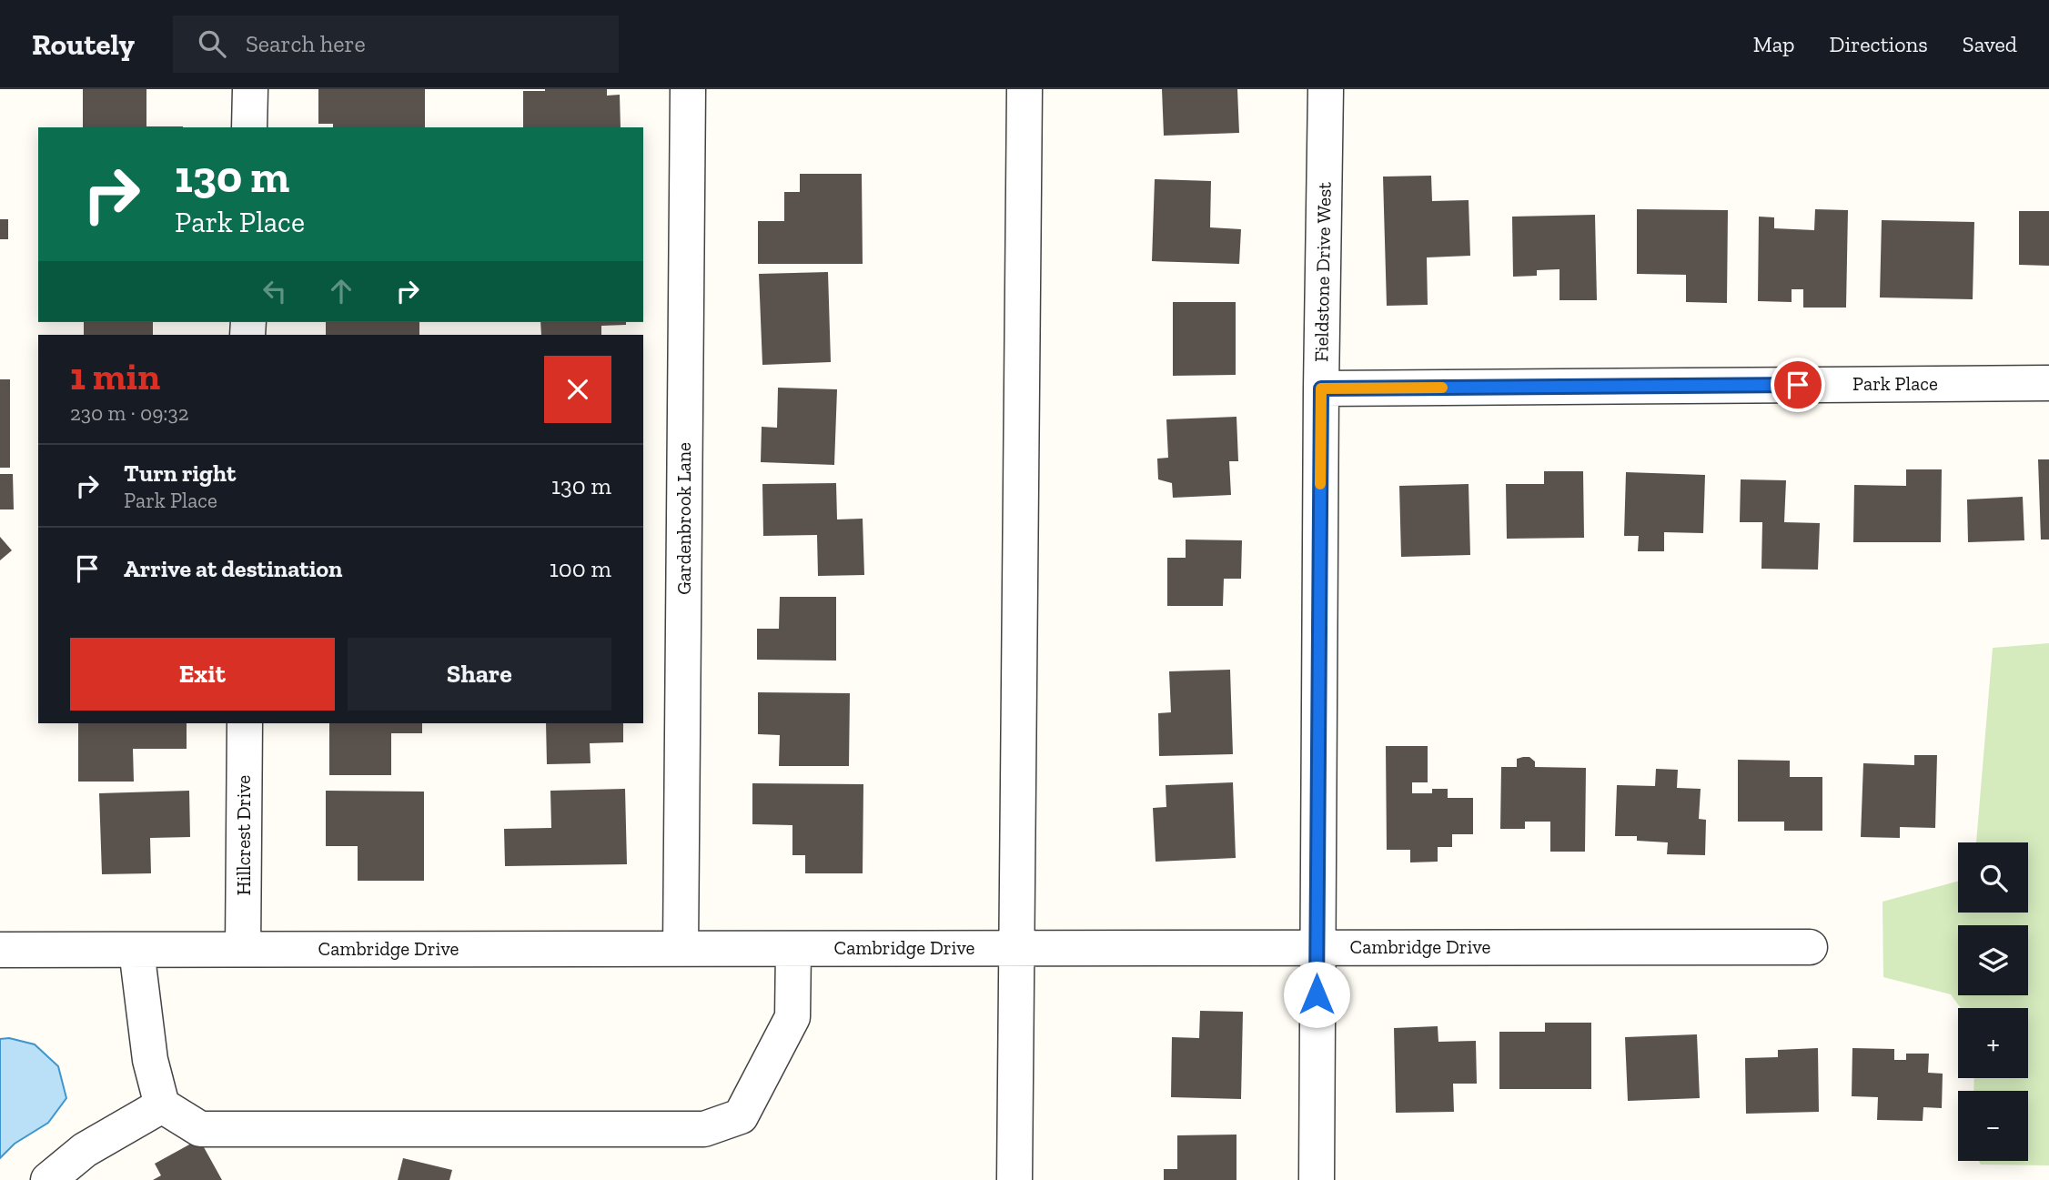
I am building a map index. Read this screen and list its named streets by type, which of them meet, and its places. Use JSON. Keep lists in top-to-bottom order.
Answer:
{
  "streets": {
    "street": [
      "Fieldstone Drive West",
      "Park Place",
      "Gardenbrook Lane",
      "Hillcrest Drive",
      "Cambridge Drive"
    ]
  },
  "crossings": [
    ["Fieldstone Drive West", "Park Place"],
    ["Fieldstone Drive West", "Cambridge Drive"],
    ["Gardenbrook Lane", "Cambridge Drive"],
    ["Hillcrest Drive", "Cambridge Drive"]
  ],
  "page": {
    "header": "Routely",
    "search": "Search here",
    "nav": ["Map", "Directions", "Saved"],
    "turn": ["130 m", "Park Place"],
    "heading": ["1 min", "230 m · 09:32"],
    "list": [
      {
        "name": "Turn right",
        "note": "Park Place",
        "value": "130 m"
      },
      {
        "name": "Arrive at destination",
        "value": "100 m"
      }
    ],
    "buttons": ["Exit", "Share"],
    "map_buttons": ["+", "−"]
  }
}
